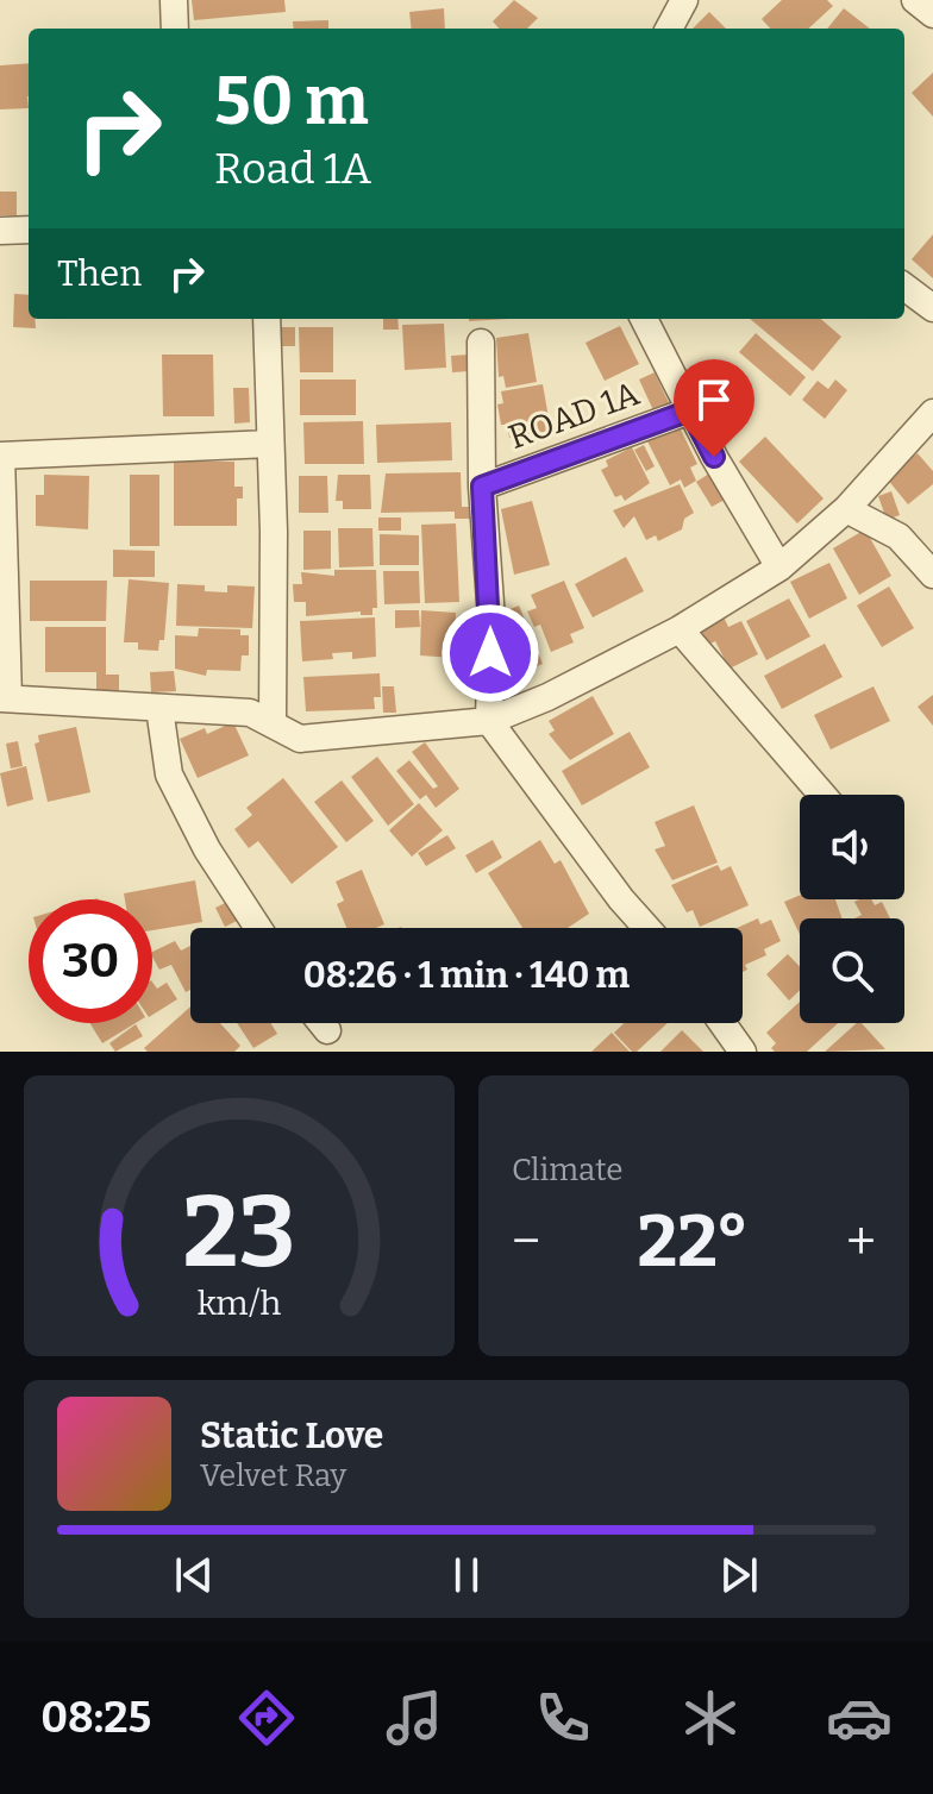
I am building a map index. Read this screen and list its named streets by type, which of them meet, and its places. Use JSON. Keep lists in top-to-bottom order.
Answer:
{
  "streets": {
    "street": ["ROAD 1A"]
  },
  "page": {
    "turn": ["50 m", "Road 1A"],
    "then": "Then",
    "limit": "30",
    "trip": "08:26 · 1 min · 140 m",
    "tile": "Climate",
    "heat": ["−", "22°", "+"],
    "song": ["Static Love", "Velvet Ray"],
    "tabs": "08:25",
    "gauge": ["23", "km/h"]
  }
}
